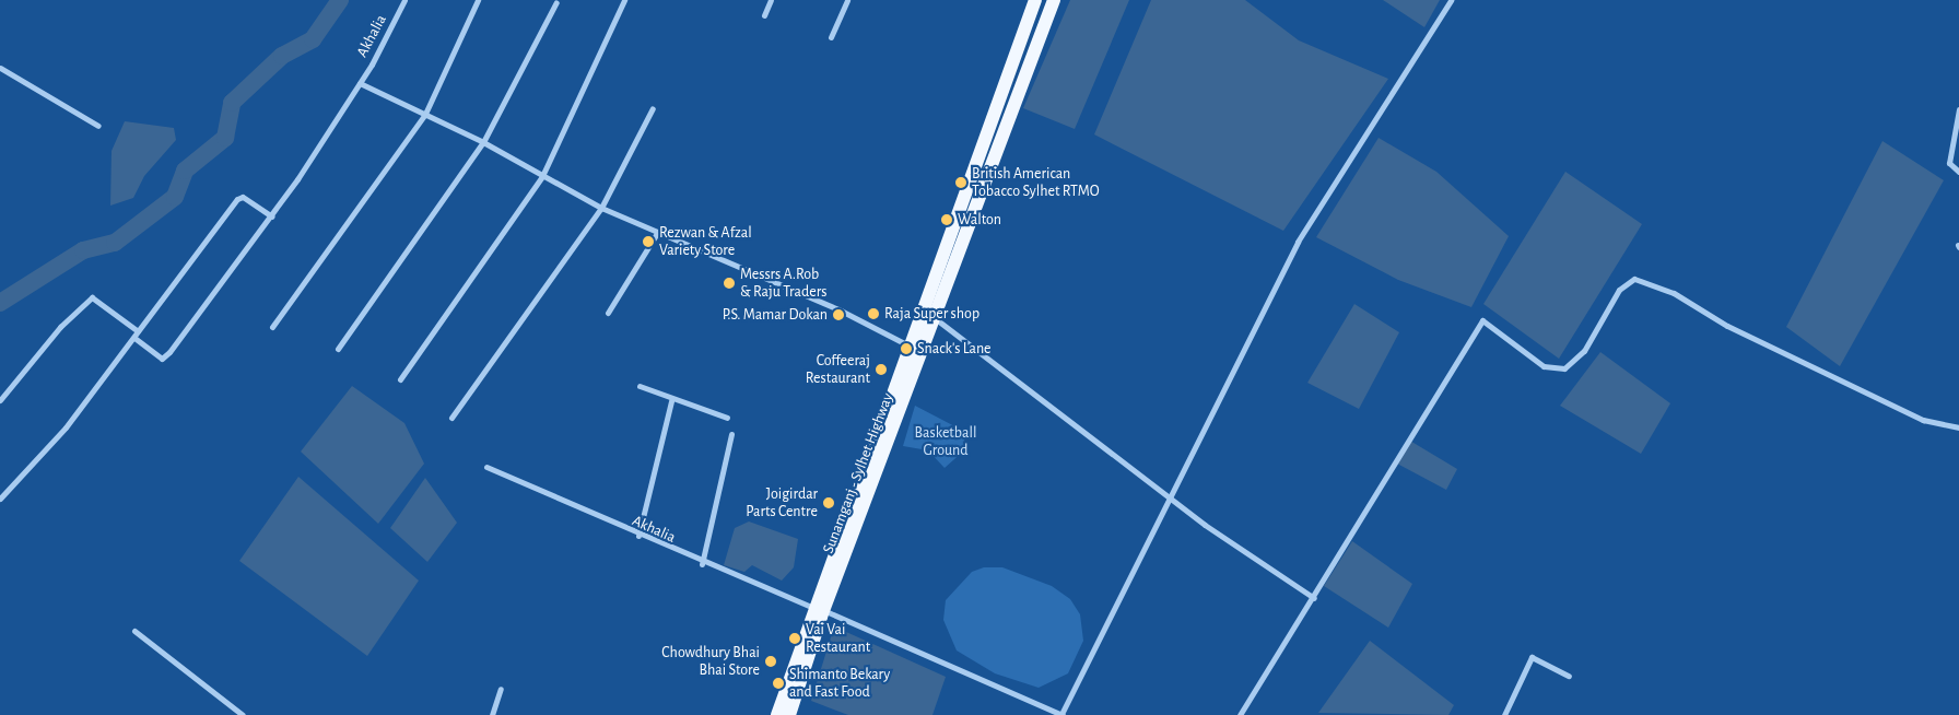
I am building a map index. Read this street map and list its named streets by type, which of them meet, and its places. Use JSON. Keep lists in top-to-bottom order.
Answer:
{
  "streets": {
    "main road": ["Sunamganj - Sylhet Highway"],
    "street": ["Akhalia"]
  },
  "crossings": [
    ["Akhalia", "Sunamganj - Sylhet Highway"]
  ],
  "parks": ["Basketball Ground"],
  "places": [
    "British American Tobacco Sylhet RTMO",
    "Walton",
    "Rezwan & Afzal Variety Store",
    "Messrs A.Rob & Raju Traders",
    "Raja Super shop",
    "P.S. Mamar Dokan",
    "Snack's Lane",
    "Coffeeraj Restaurant",
    "Joigirdar Parts Centre",
    "Vai Vai Restaurant",
    "Chowdhury Bhai Bhai Store",
    "Shimanto Bekary and Fast Food"
  ]
}
